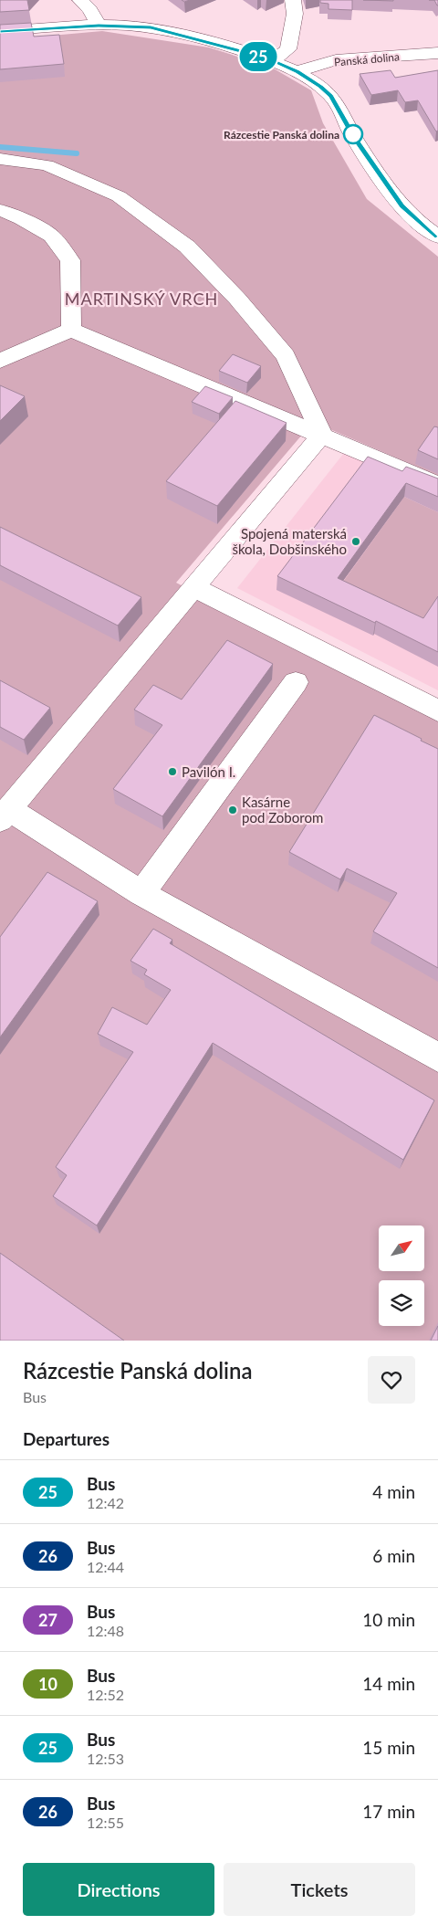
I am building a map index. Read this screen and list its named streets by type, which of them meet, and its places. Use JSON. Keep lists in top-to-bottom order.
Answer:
{
  "streets": {
    "street": ["Panská dolina"]
  },
  "districts": ["MARTINSKÝ VRCH"],
  "places": [
    "Rázcestie Panská dolina",
    "Spojená materská škola, Dobšinského",
    "Pavilón I.",
    "Kasárne pod Zoborom"
  ],
  "lines": ["bus line 25"],
  "north": "top right",
  "page": {
    "on_map": "25",
    "heading": [
      ["Rázcestie Panská dolina", "Bus"],
      "Departures"
    ],
    "list": [
      {
        "mark": "25",
        "name": "Bus",
        "note": "12:42",
        "value": "4 min"
      },
      {
        "mark": "26",
        "name": "Bus",
        "note": "12:44",
        "value": "6 min"
      },
      {
        "mark": "27",
        "name": "Bus",
        "note": "12:48",
        "value": "10 min"
      },
      {
        "mark": "10",
        "name": "Bus",
        "note": "12:52",
        "value": "14 min"
      },
      {
        "mark": "25",
        "name": "Bus",
        "note": "12:53",
        "value": "15 min"
      },
      {
        "mark": "26",
        "name": "Bus",
        "note": "12:55",
        "value": "17 min"
      }
    ],
    "buttons": ["Directions", "Tickets"]
  }
}
